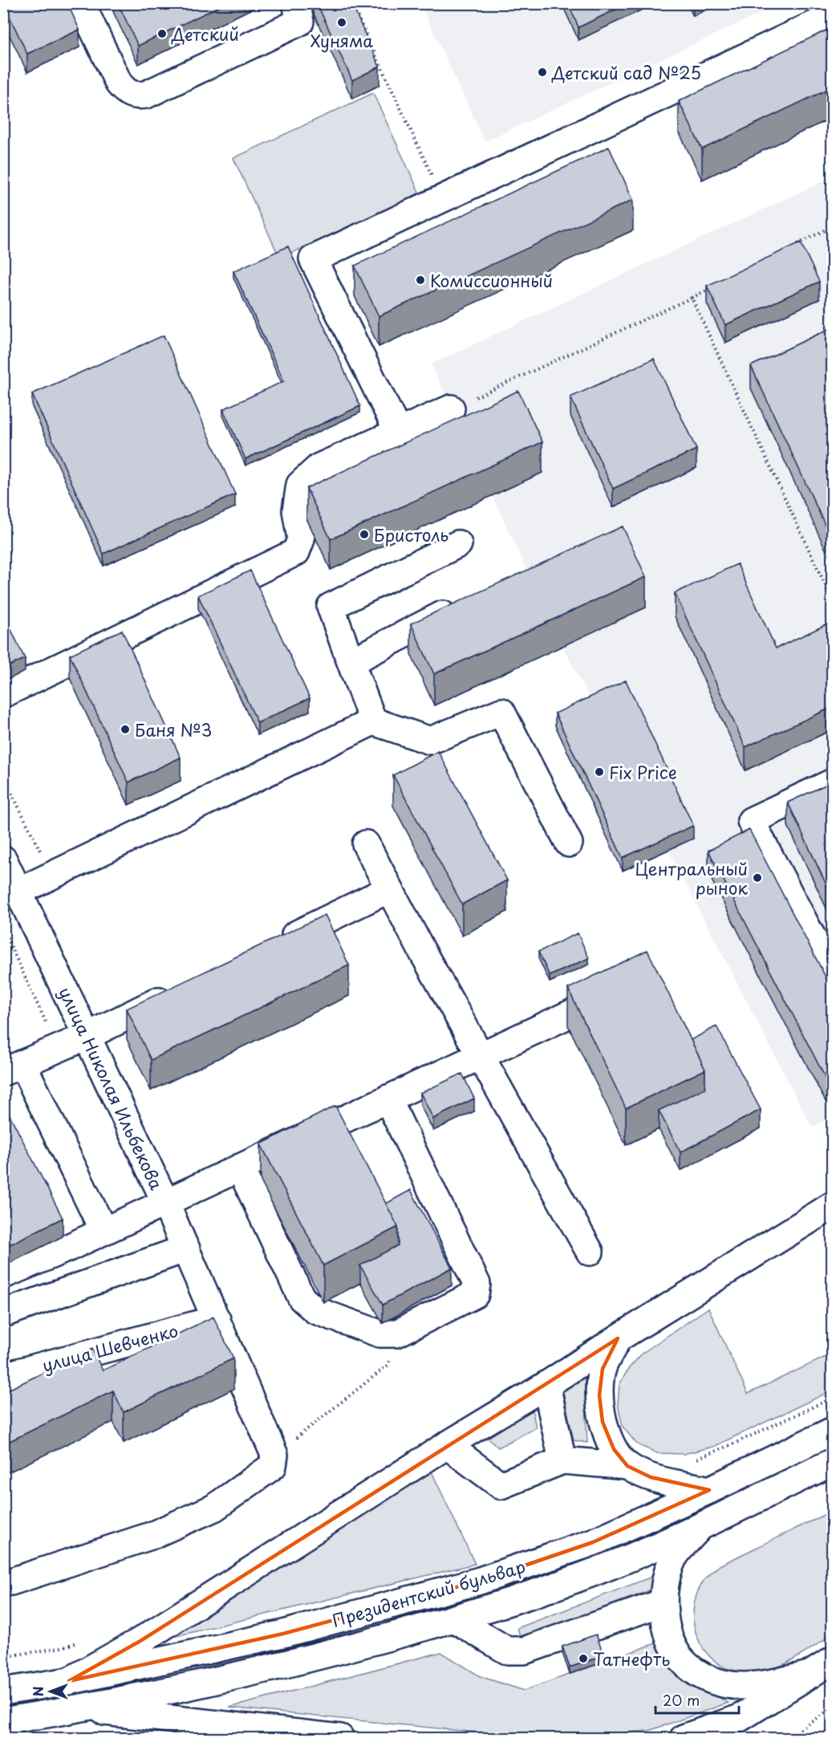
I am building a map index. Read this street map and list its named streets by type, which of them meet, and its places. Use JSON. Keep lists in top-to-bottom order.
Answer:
{
  "streets": {
    "main road": ["улица Николая Ильбекова", "улица Шевченко", "Президентский бульвар"]
  },
  "crossings": [
    ["улица Николая Ильбекова", "улица Шевченко"]
  ],
  "places": [
    "Хуняма",
    "Детский",
    "Детский сад №25",
    "Комиссионный",
    "Бристоль",
    "Баня №3",
    "Fix Price",
    "Центральный рынок",
    "Татнефть"
  ],
  "scale_bar": "20 m",
  "north": "left"
}
